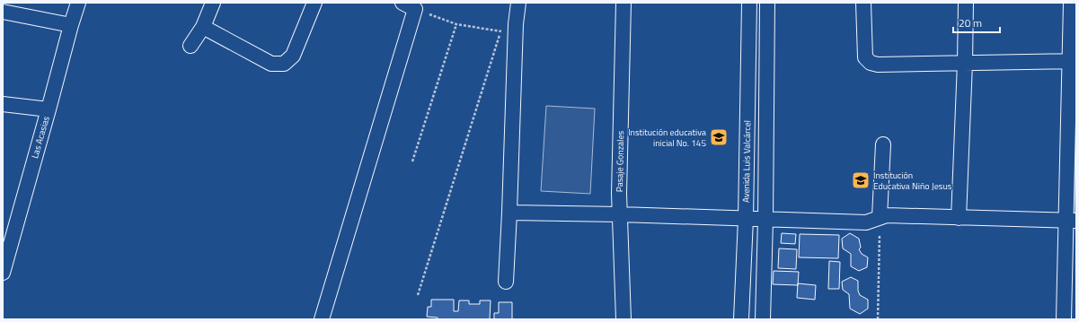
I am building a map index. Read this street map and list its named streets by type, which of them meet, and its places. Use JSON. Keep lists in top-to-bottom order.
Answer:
{
  "streets": {
    "street": ["Las Acasias", "Pasaje Gonzales", "Avenida Luis Valcárcel"]
  },
  "places": {
    "school or university": ["Institución educativa inicial No. 145", "Institución Educativa Niño Jesus"]
  },
  "scale_bar": "20 m"
}
